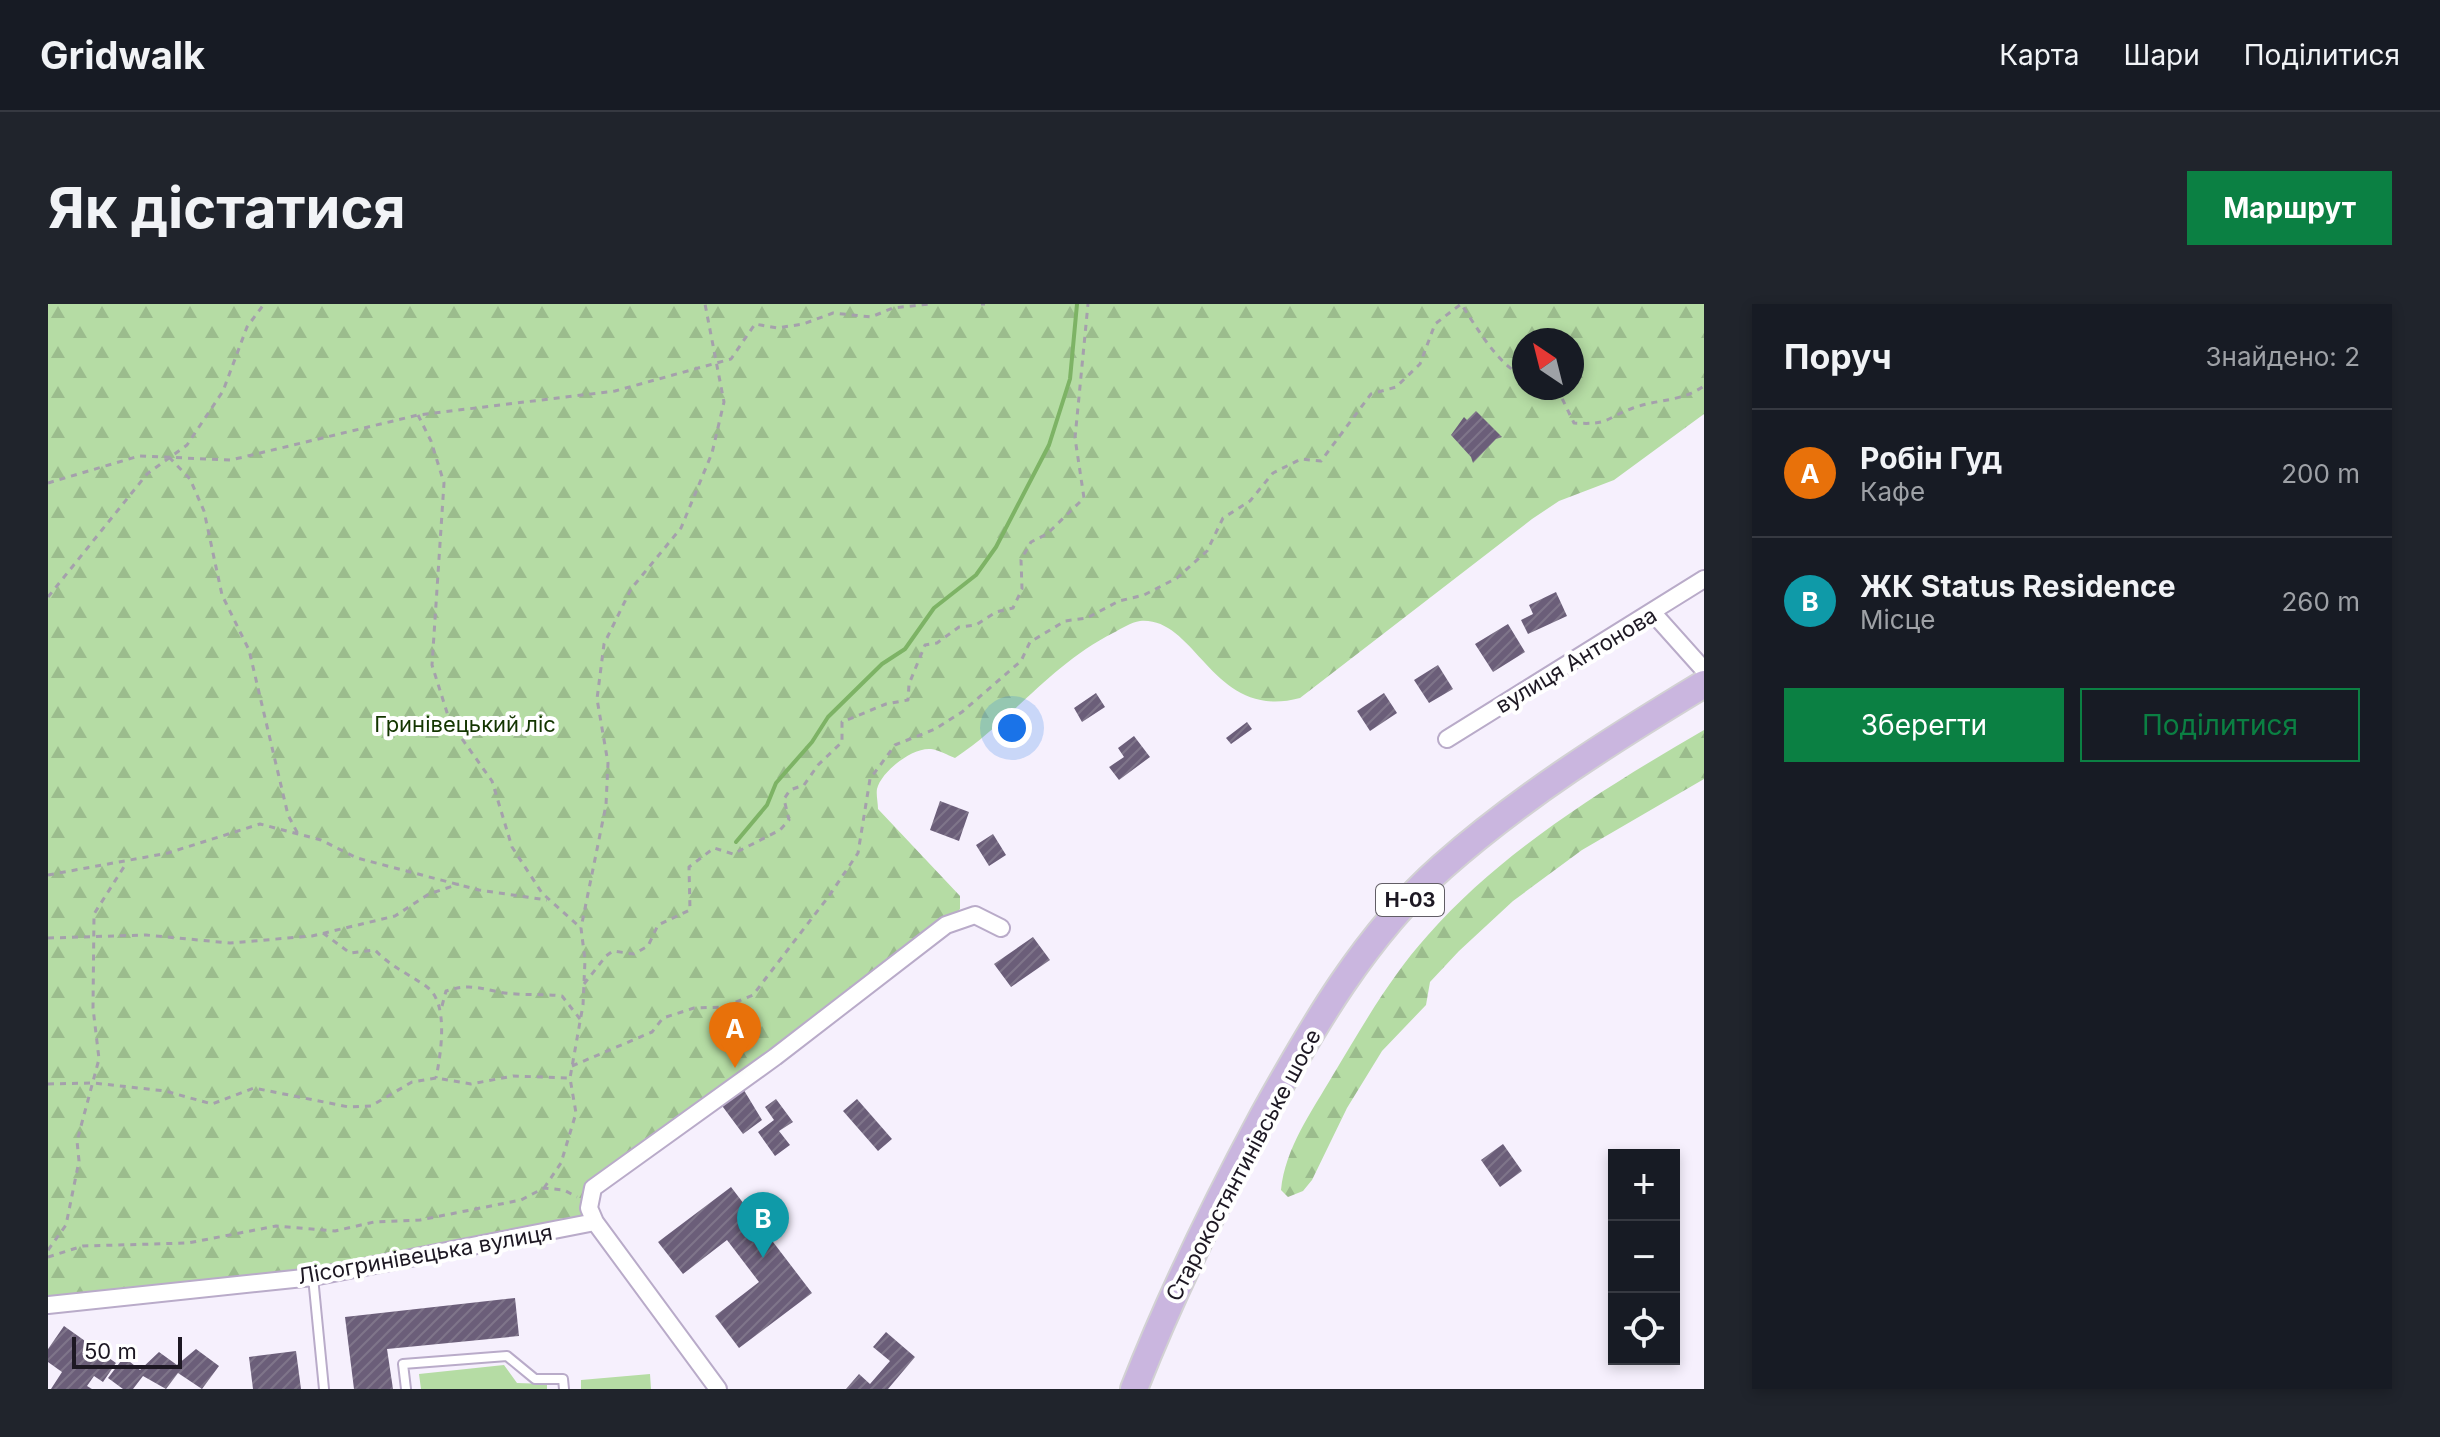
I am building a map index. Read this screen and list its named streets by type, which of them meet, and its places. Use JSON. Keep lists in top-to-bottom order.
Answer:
{
  "streets": {
    "main road": ["Н-03", "Старокостянтинівське шосе"],
    "street": ["вулиця Антонова", "Лісогринівецька вулиця"]
  },
  "parks": ["Гринівецький ліс"],
  "scale_bar": "50 m",
  "north": "top left",
  "page": {
    "header": "Gridwalk",
    "nav": ["Карта", "Шари", "Поділитися"],
    "buttons": [
      "Маршрут",
      ["Зберегти", "Поділитися"]
    ],
    "title": "Як дістатися",
    "heading": ["Поруч", "Знайдено: 2"],
    "list": [
      {
        "mark": "A",
        "name": "Робін Гуд",
        "note": "Кафе",
        "value": "200 m"
      },
      {
        "mark": "B",
        "name": "ЖК Status Residence",
        "note": "Місце",
        "value": "260 m"
      }
    ],
    "pins": ["A", "B"],
    "map_buttons": ["+", "−"],
    "scale": "50 m"
  }
}
